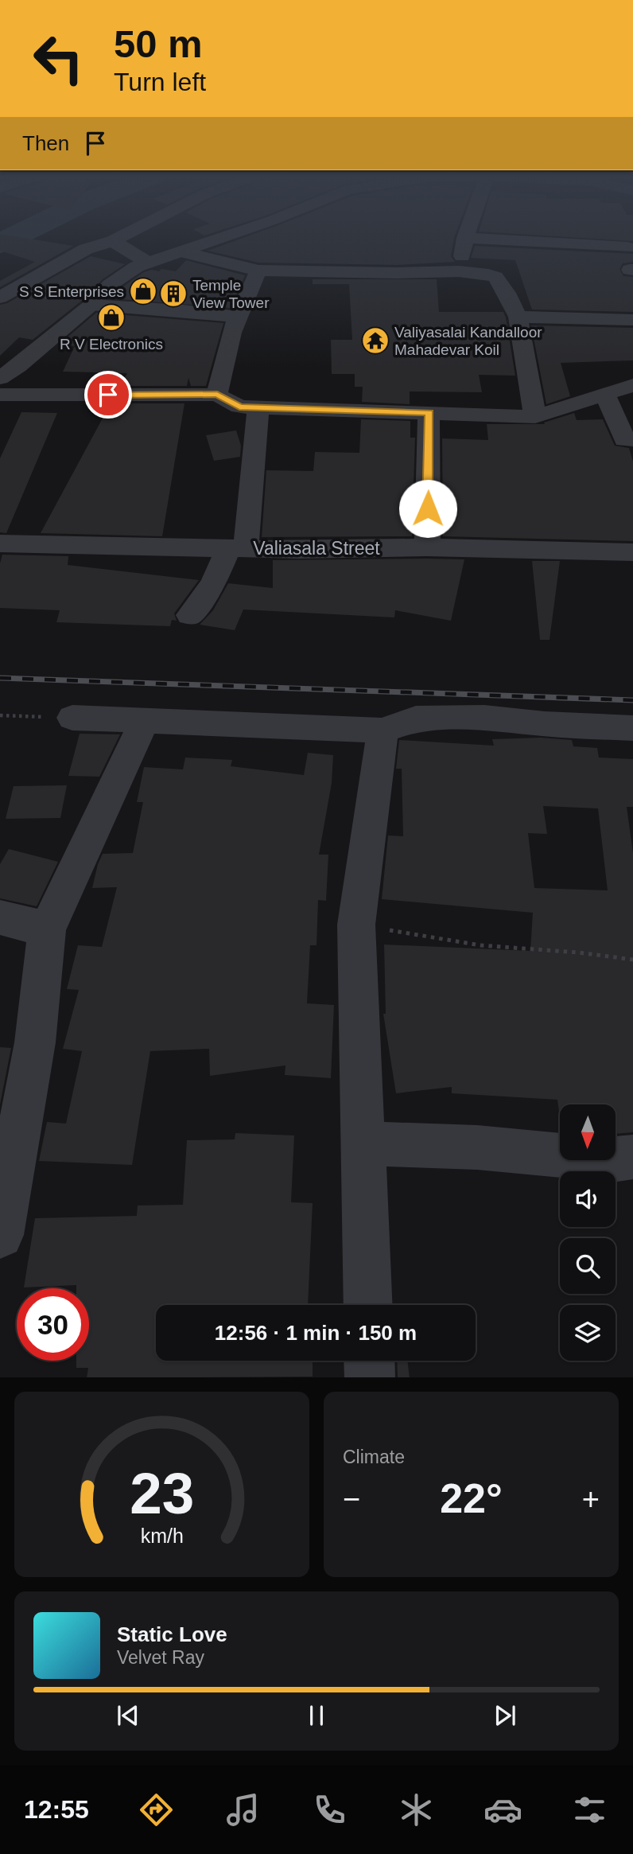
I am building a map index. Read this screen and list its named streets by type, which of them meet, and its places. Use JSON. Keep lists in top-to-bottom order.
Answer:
{
  "streets": {
    "street": ["Valiasala Street"]
  },
  "places": {
    "shop": ["S S Enterprises", "R V Electronics"],
    "building": ["Temple View Tower"],
    "temple": ["Valiyasalai Kandalloor Mahadevar Koil"]
  },
  "north": "bottom",
  "page": {
    "turn": ["50 m", "Turn left"],
    "then": "Then",
    "limit": "30",
    "trip": "12:56 · 1 min · 150 m",
    "tile": "Climate",
    "heat": ["−", "22°", "+"],
    "song": ["Static Love", "Velvet Ray"],
    "tabs": "12:55",
    "gauge": ["23", "km/h"]
  }
}
